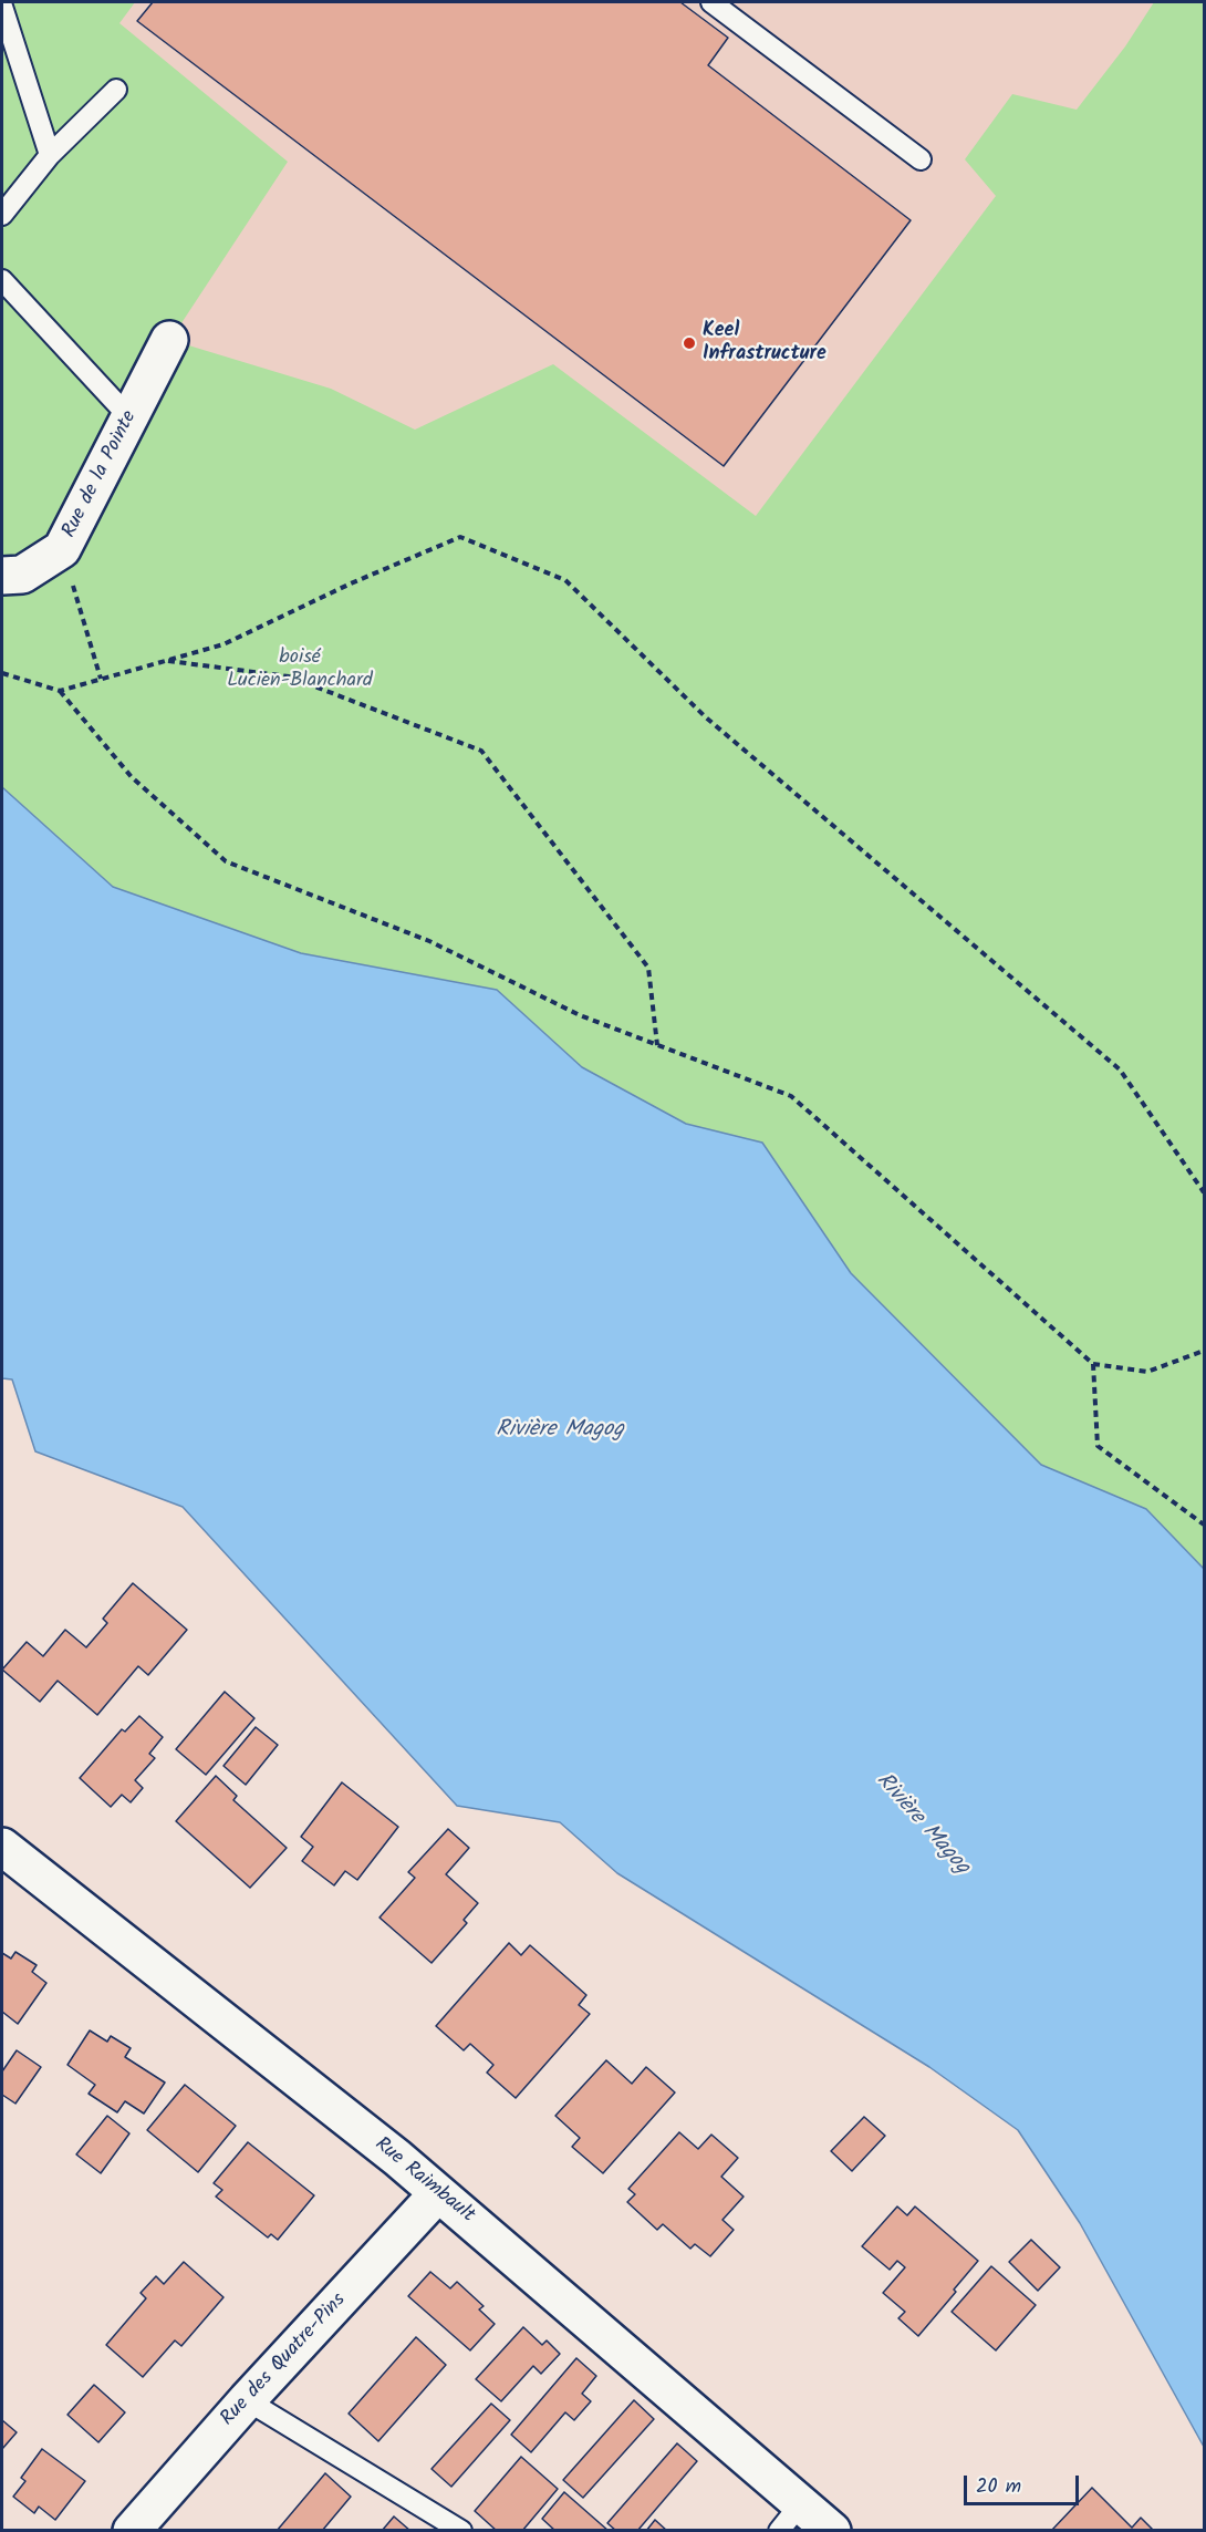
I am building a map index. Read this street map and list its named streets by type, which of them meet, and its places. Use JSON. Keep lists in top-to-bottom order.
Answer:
{
  "streets": {
    "street": ["Rue de la Pointe", "Rue Raimbault", "Rue des Quatre-Pins"]
  },
  "crossings": [
    ["Rue Raimbault", "Rue des Quatre-Pins"]
  ],
  "water": ["Rivière Magog"],
  "parks": ["boisé Lucien-Blanchard"],
  "places": ["Keel Infrastructure"],
  "scale_bar": "20 m"
}
